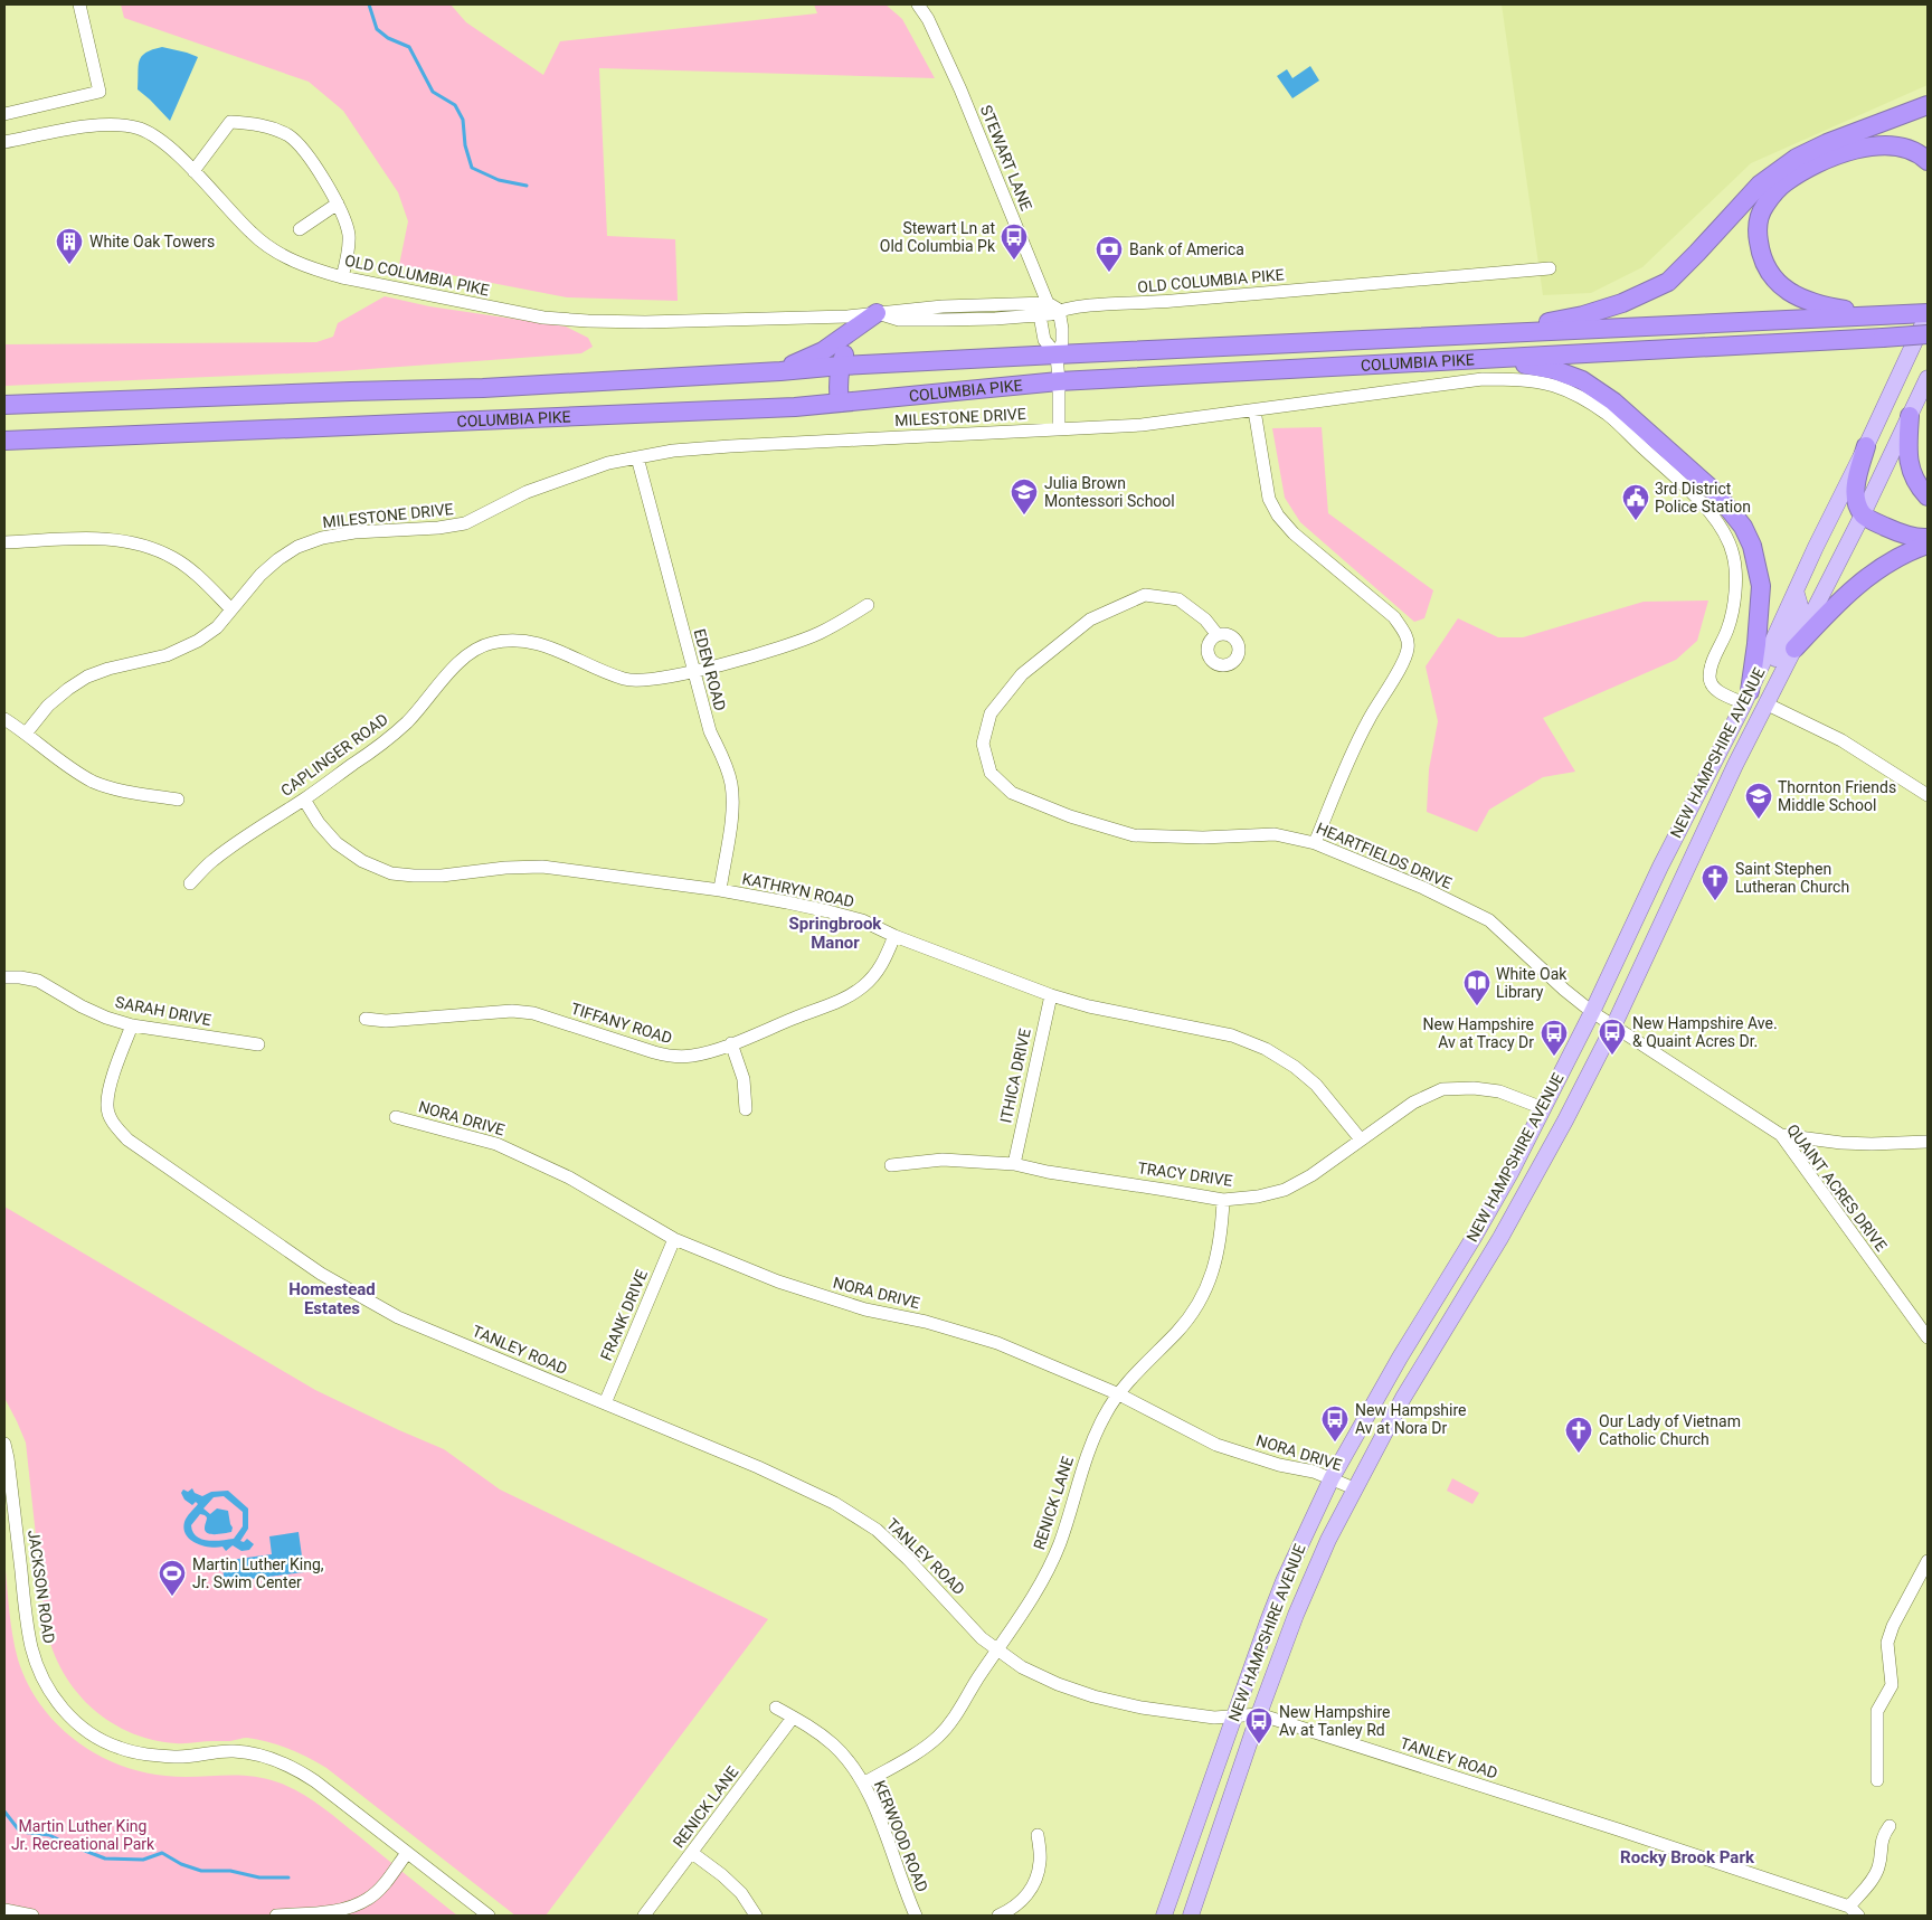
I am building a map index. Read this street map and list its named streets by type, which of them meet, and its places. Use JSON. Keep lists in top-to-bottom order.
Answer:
{
  "streets": {
    "highway": ["COLUMBIA PIKE"],
    "main road": ["NEW HAMPSHIRE AVENUE"],
    "street": [
      "STEWART LANE",
      "OLD COLUMBIA PIKE",
      "MILESTONE DRIVE",
      "EDEN ROAD",
      "CAPLINGER ROAD",
      "HEARTFIELDS DRIVE",
      "KATHRYN ROAD",
      "SARAH DRIVE",
      "TIFFANY ROAD",
      "ITHICA DRIVE",
      "NORA DRIVE",
      "TRACY DRIVE",
      "QUAINT ACRES DRIVE",
      "FRANK DRIVE",
      "TANLEY ROAD",
      "RENICK LANE",
      "JACKSON ROAD",
      "KERWOOD ROAD"
    ]
  },
  "crossings": [
    ["STEWART LANE", "OLD COLUMBIA PIKE"],
    ["STEWART LANE", "COLUMBIA PIKE"],
    ["STEWART LANE", "MILESTONE DRIVE"],
    ["COLUMBIA PIKE", "NEW HAMPSHIRE AVENUE"],
    ["MILESTONE DRIVE", "EDEN ROAD"],
    ["MILESTONE DRIVE", "NEW HAMPSHIRE AVENUE"],
    ["EDEN ROAD", "CAPLINGER ROAD"],
    ["EDEN ROAD", "KATHRYN ROAD"],
    ["NEW HAMPSHIRE AVENUE", "HEARTFIELDS DRIVE"],
    ["NEW HAMPSHIRE AVENUE", "NORA DRIVE"],
    ["NEW HAMPSHIRE AVENUE", "TRACY DRIVE"],
    ["NEW HAMPSHIRE AVENUE", "QUAINT ACRES DRIVE"],
    ["NEW HAMPSHIRE AVENUE", "TANLEY ROAD"],
    ["CAPLINGER ROAD", "KATHRYN ROAD"],
    ["HEARTFIELDS DRIVE", "QUAINT ACRES DRIVE"],
    ["KATHRYN ROAD", "TIFFANY ROAD"],
    ["KATHRYN ROAD", "ITHICA DRIVE"],
    ["KATHRYN ROAD", "TRACY DRIVE"],
    ["SARAH DRIVE", "TANLEY ROAD"],
    ["ITHICA DRIVE", "TRACY DRIVE"],
    ["NORA DRIVE", "FRANK DRIVE"],
    ["NORA DRIVE", "RENICK LANE"],
    ["TRACY DRIVE", "RENICK LANE"],
    ["FRANK DRIVE", "TANLEY ROAD"],
    ["TANLEY ROAD", "RENICK LANE"],
    ["RENICK LANE", "KERWOOD ROAD"]
  ],
  "districts": ["Springbrook Manor", "Homestead Estates", "Rocky Brook Park"],
  "parks": ["Martin Luther King Jr. Recreational Park"],
  "places": {
    "bus stop": [
      "Stewart Ln at Old Columbia Pk",
      "New Hampshire Ave. & Quaint Acres Dr.",
      "New Hampshire Av at Tracy Dr",
      "New Hampshire Av at Nora Dr",
      "New Hampshire Av at Tanley Rd"
    ],
    "building": ["White Oak Towers"],
    "bank": ["Bank of America"],
    "school or university": ["Julia Brown Montessori School", "Thornton Friends Middle School"],
    "public building": ["3rd District Police Station"],
    "church": ["Saint Stephen Lutheran Church", "Our Lady of Vietnam Catholic Church"],
    "library": ["White Oak Library"],
    "sports": ["Martin Luther King, Jr. Swim Center"]
  }
}
